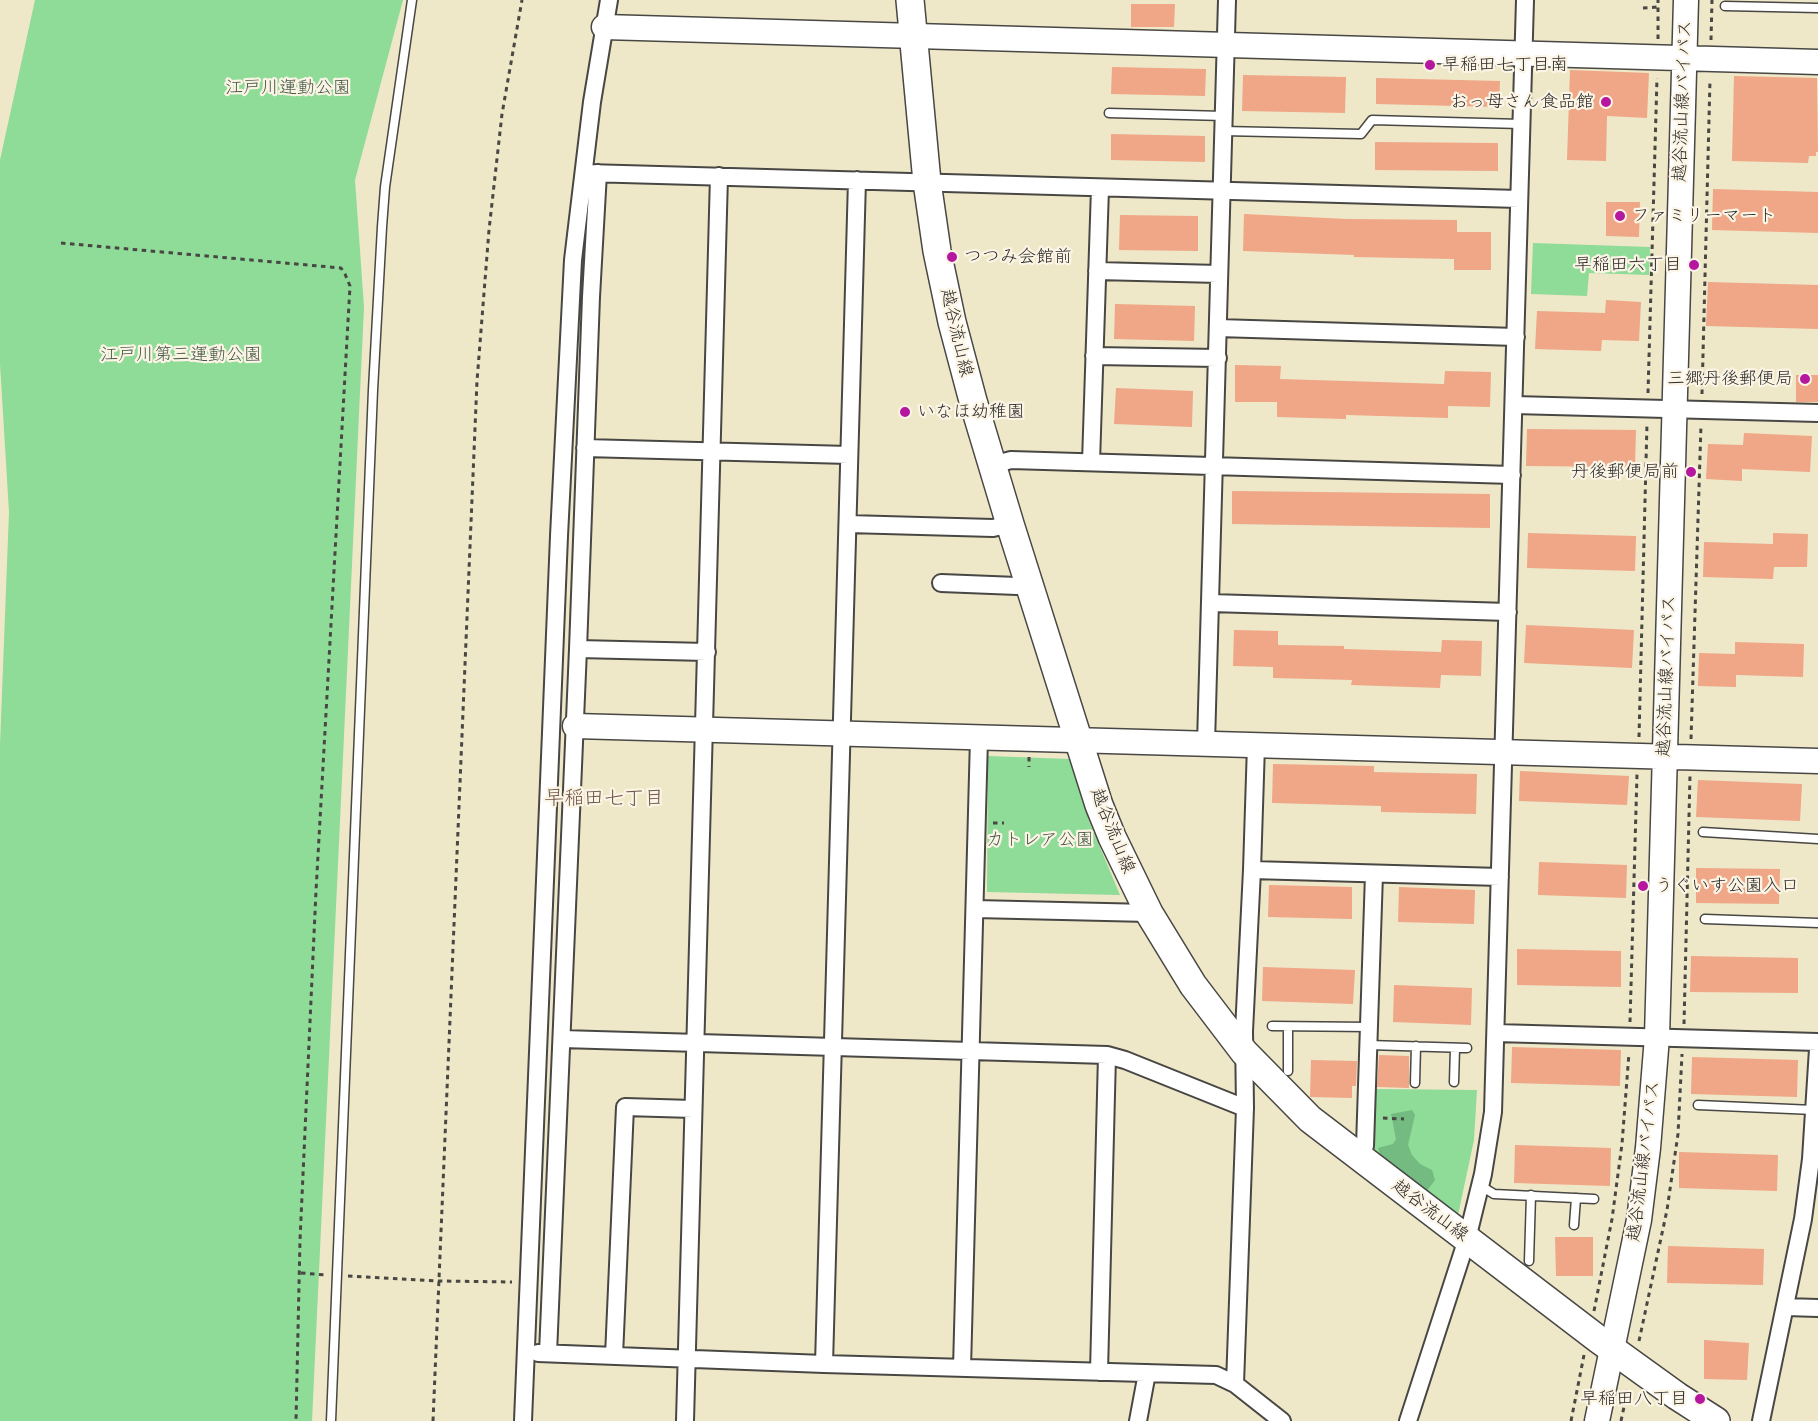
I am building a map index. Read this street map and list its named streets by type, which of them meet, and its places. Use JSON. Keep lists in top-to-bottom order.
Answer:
{
  "streets": {
    "main road": ["越谷流山線"],
    "street": ["越谷流山線バイパス"]
  },
  "crossings": [
    ["越谷流山線バイパス", "越谷流山線"]
  ],
  "districts": ["早稲田七丁目"],
  "parks": ["江戸川運動公園", "江戸川第三運動公園", "カトレア公園"],
  "places": [
    "早稲田七丁目南",
    "おっ母さん食品館",
    "ファミリーマート",
    "つつみ会館前",
    "早稲田六丁目",
    "三郷丹後郵便局",
    "いなほ幼稚園",
    "丹後郵便局前",
    "うぐいす公園入口",
    "早稲田八丁目"
  ]
}
